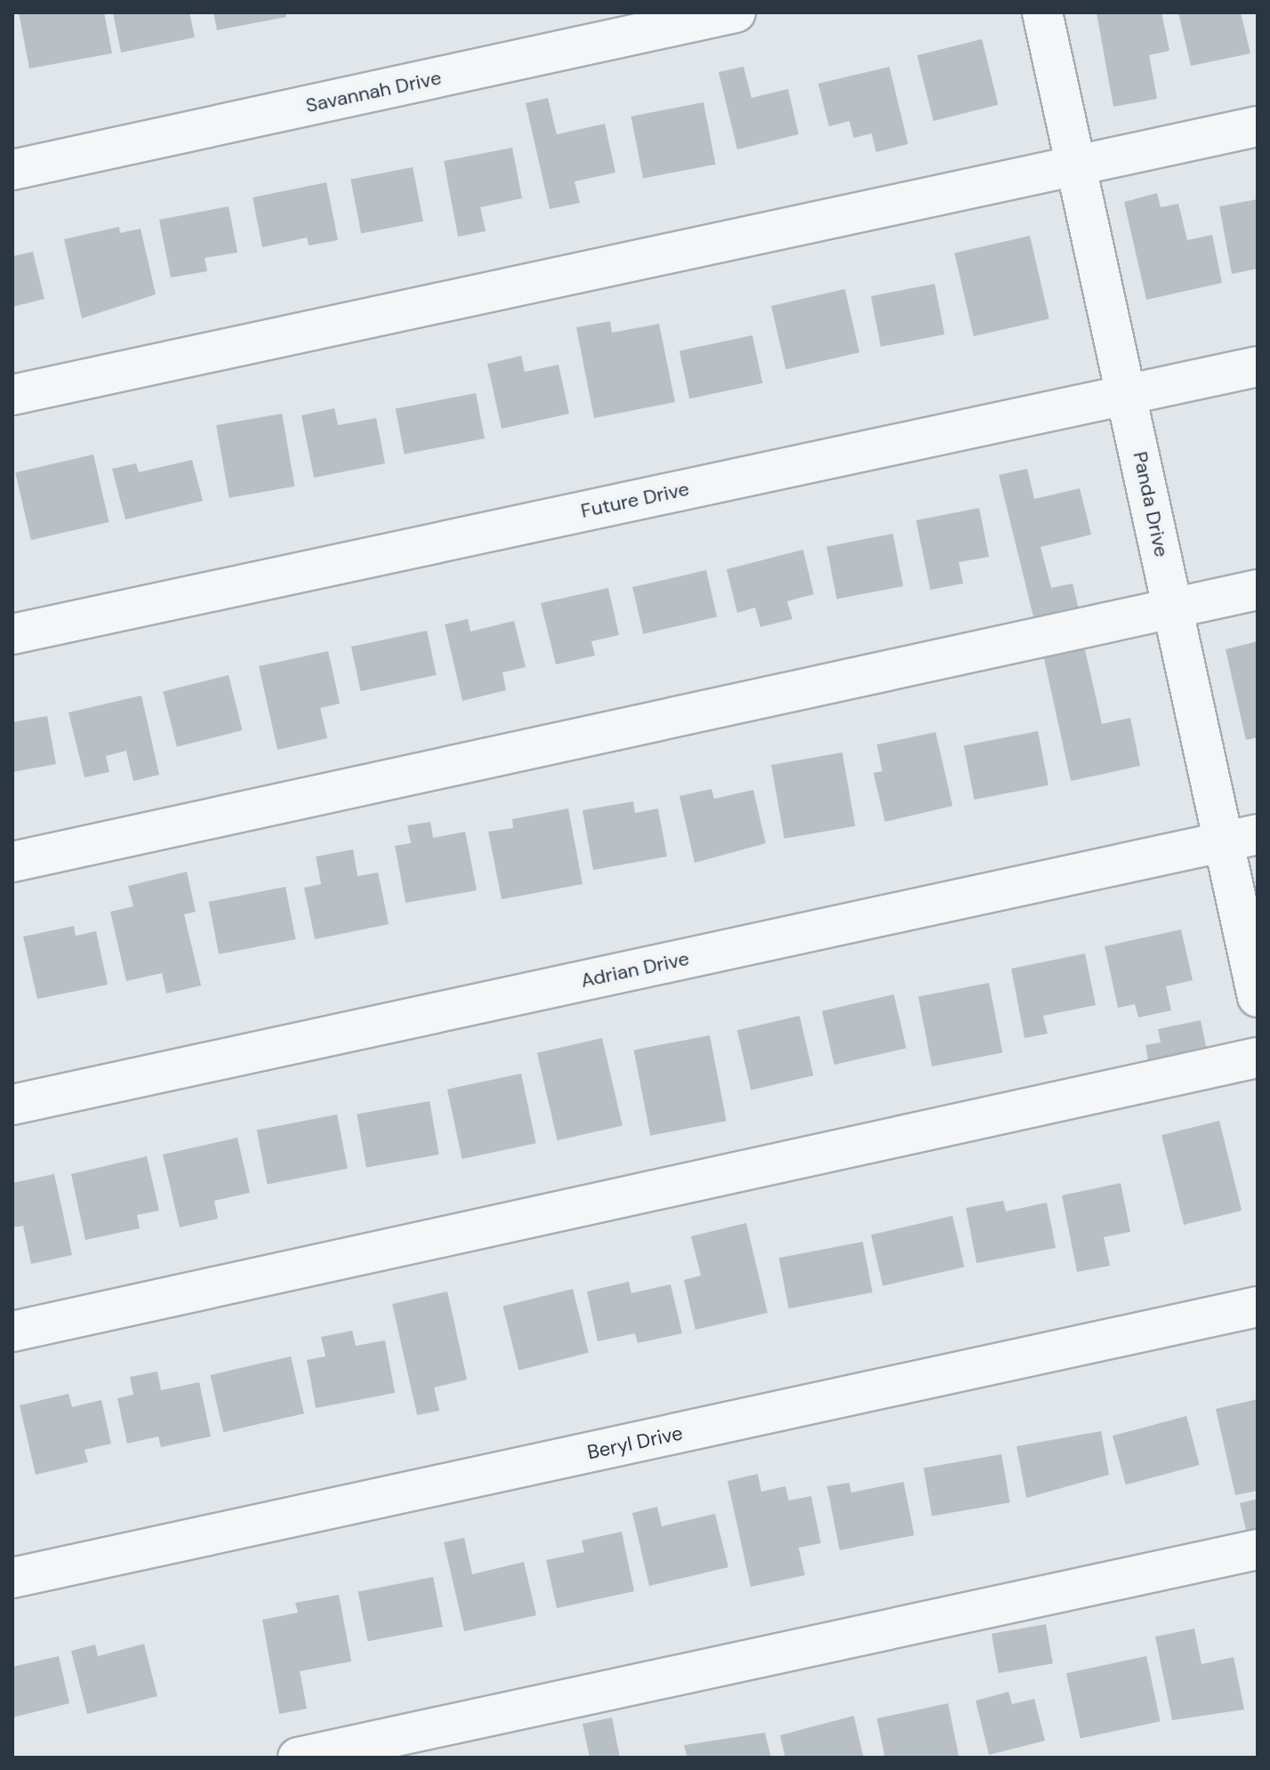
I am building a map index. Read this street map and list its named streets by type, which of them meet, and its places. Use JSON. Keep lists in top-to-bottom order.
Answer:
{
  "streets": {
    "street": [
      "Savannah Drive",
      "Future Drive",
      "Panda Drive",
      "Adrian Drive",
      "Beryl Drive"
    ]
  },
  "crossings": [
    ["Future Drive", "Panda Drive"],
    ["Panda Drive", "Adrian Drive"]
  ]
}
